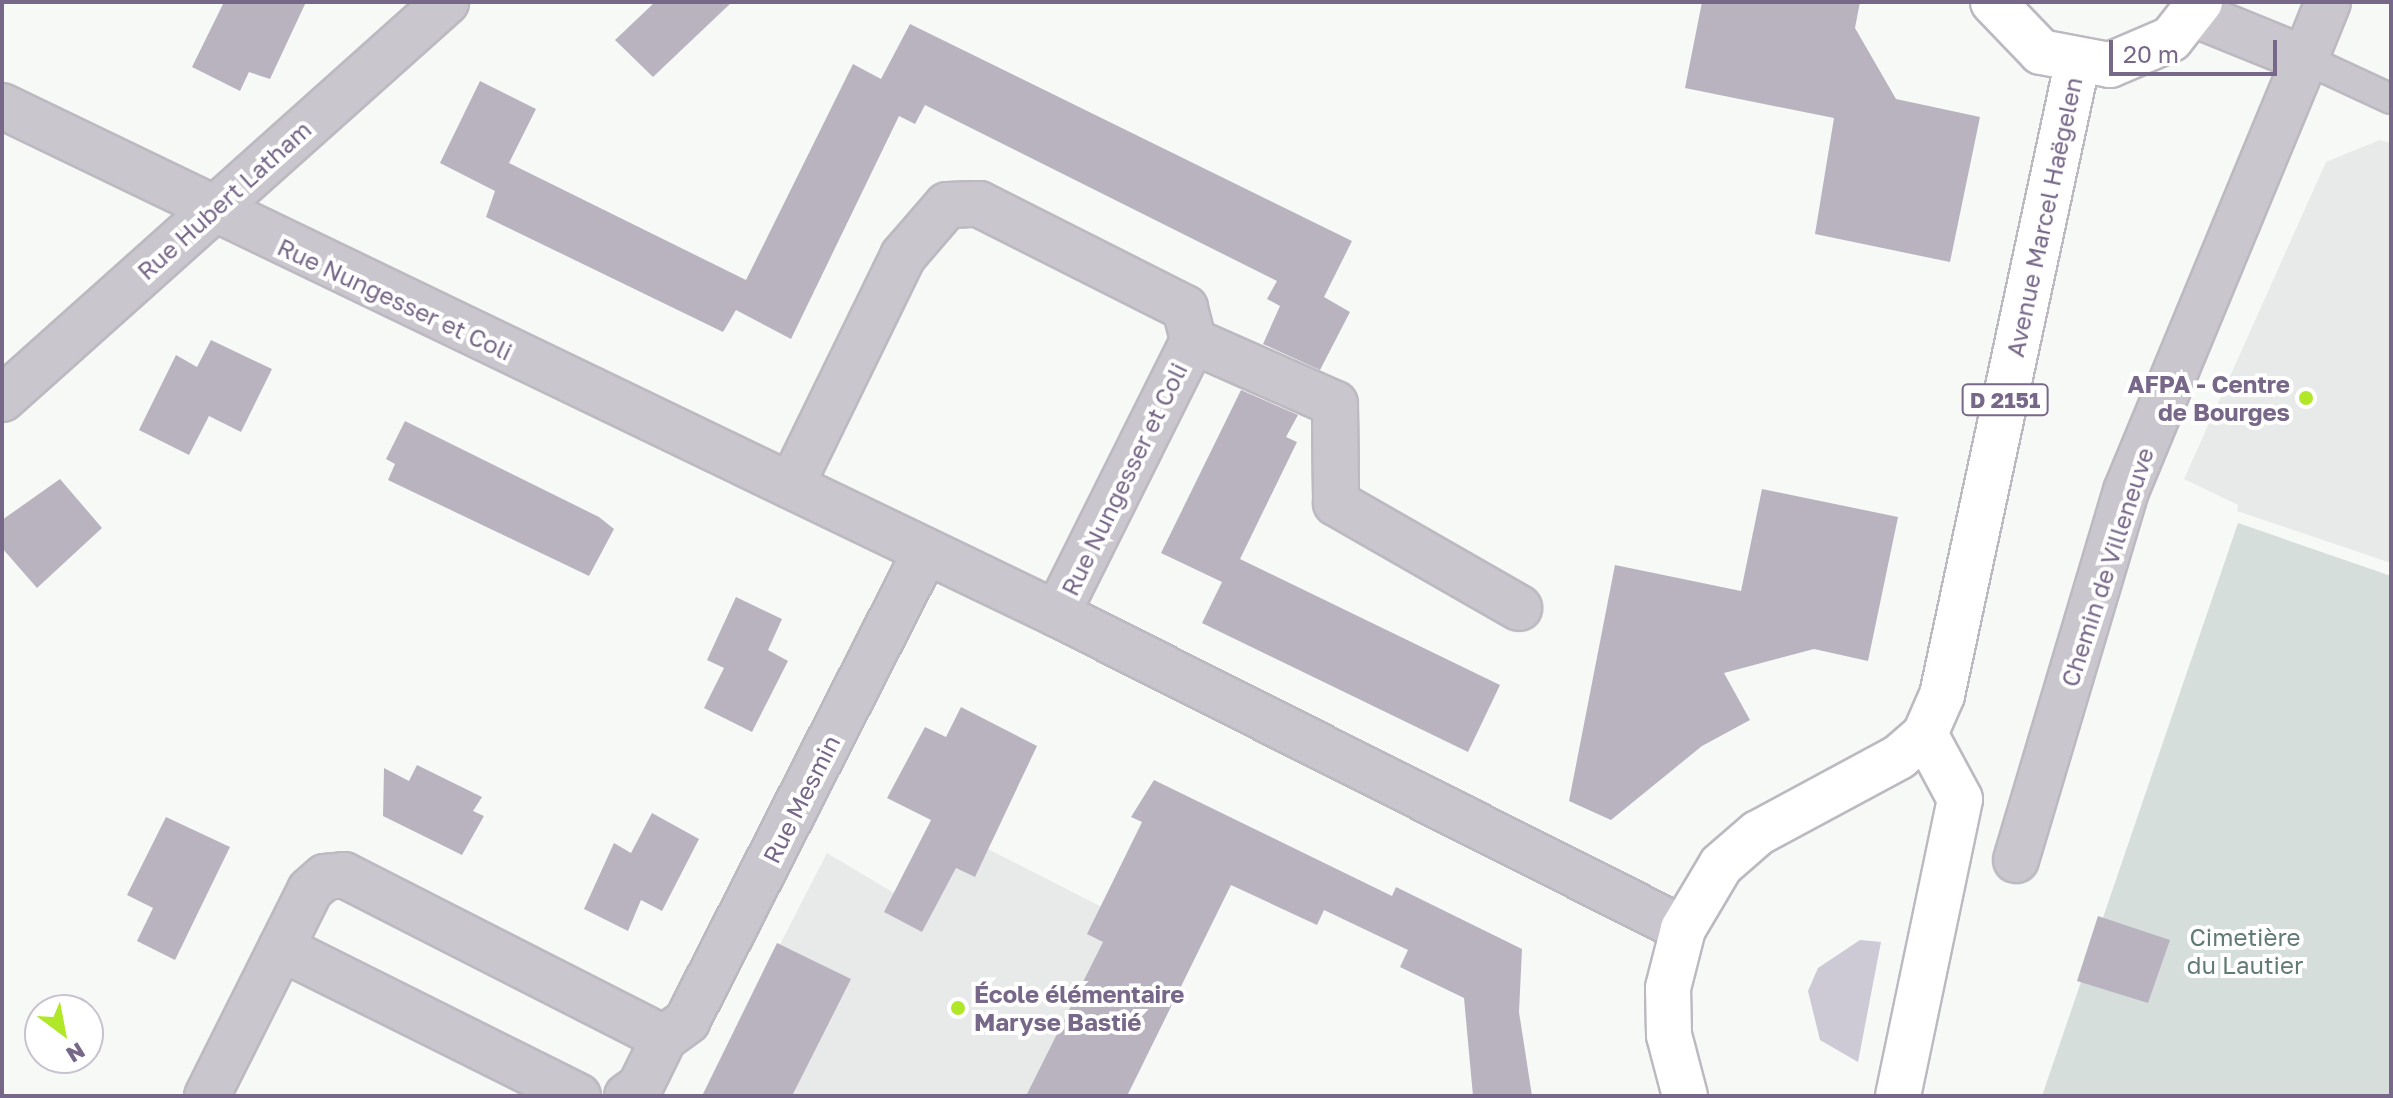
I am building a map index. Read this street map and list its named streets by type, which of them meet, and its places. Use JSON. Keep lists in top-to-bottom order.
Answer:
{
  "streets": {
    "main road": ["Avenue Marcel Haëgelen", "D 2151"],
    "street": [
      "Rue Hubert Latham",
      "Rue Nungesser et Coli",
      "Chemin de Villeneuve",
      "Rue Mesmin"
    ]
  },
  "crossings": [
    ["Rue Hubert Latham", "Rue Nungesser et Coli"],
    ["Avenue Marcel Haëgelen", "Rue Nungesser et Coli"],
    ["Rue Nungesser et Coli", "Rue Mesmin"]
  ],
  "parks": ["Cimetière du Lautier"],
  "places": ["AFPA - Centre de Bourges", "École élémentaire Maryse Bastié"],
  "scale_bar": "20 m",
  "north": "bottom right"
}
